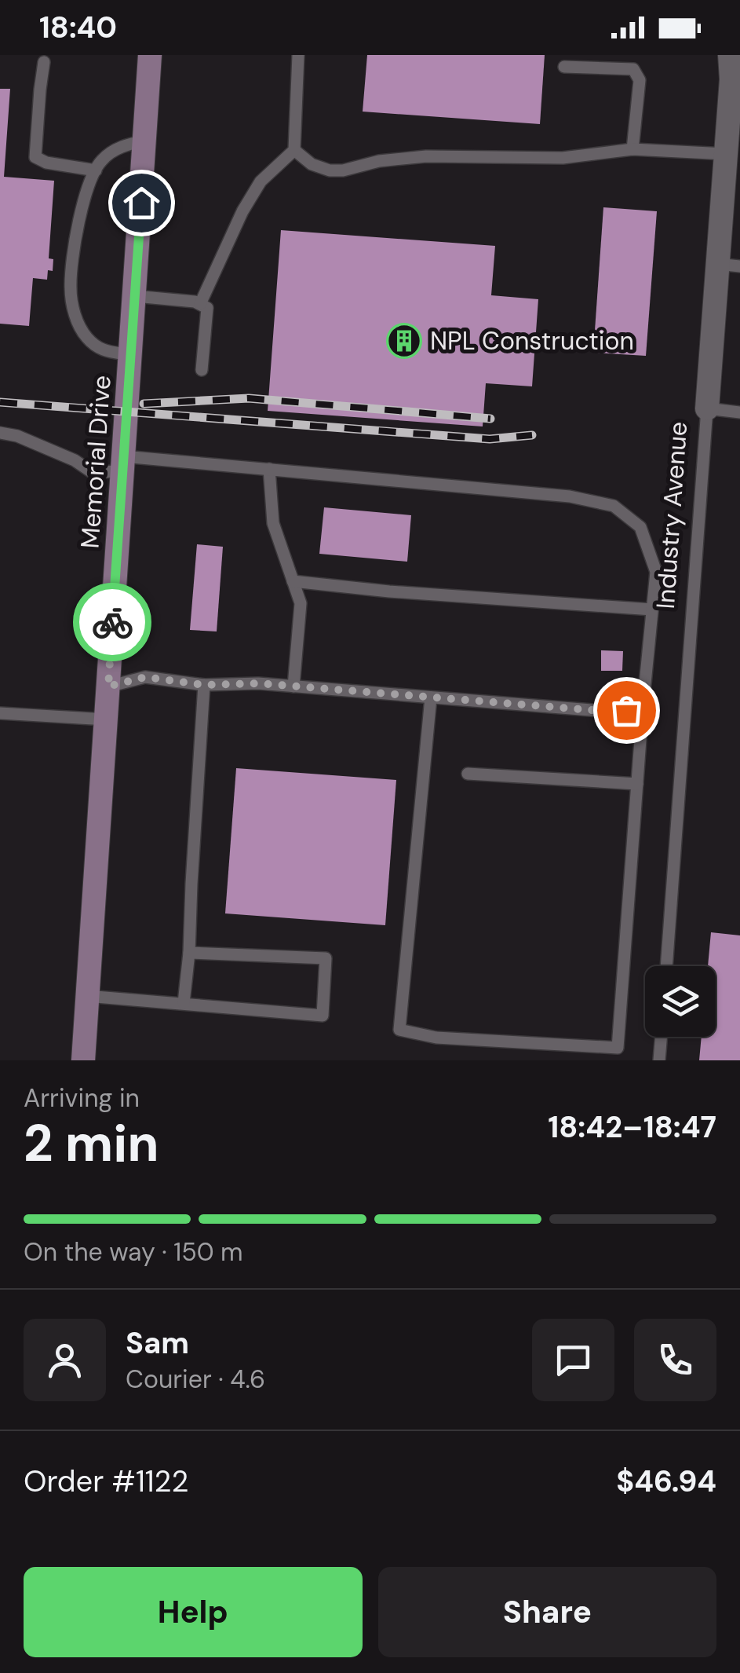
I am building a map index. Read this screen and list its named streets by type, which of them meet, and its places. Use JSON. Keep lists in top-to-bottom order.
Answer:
{
  "streets": {
    "street": ["Memorial Drive", "Industry Avenue"]
  },
  "places": {
    "building": ["NPL Construction"]
  },
  "page": {
    "status": "18:40",
    "heading": ["2 min", "Arriving in", "18:42–18:47"],
    "panel": [
      "Sam",
      "Courier · 4.6",
      "Order #1122",
      "$46.94"
    ],
    "bar": "On the way · 150 m",
    "buttons": ["Help", "Share"]
  }
}
